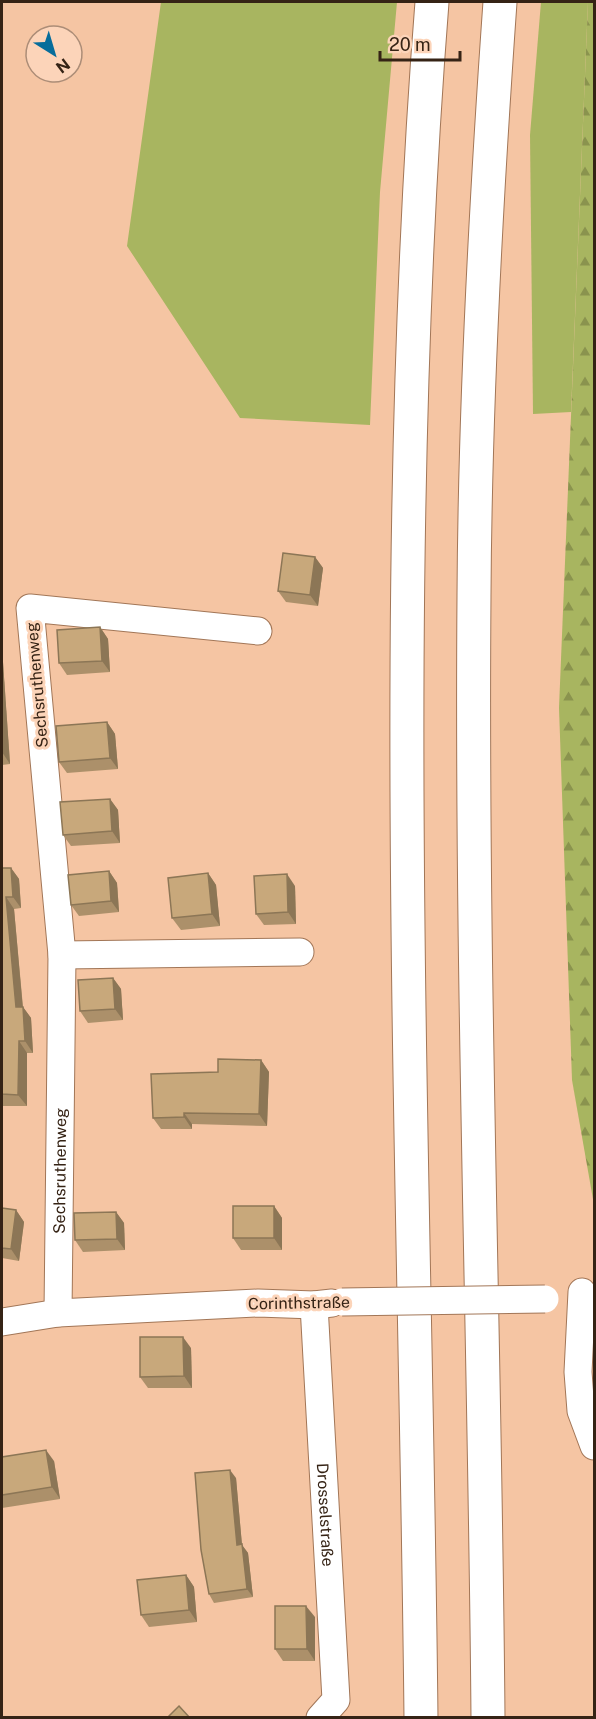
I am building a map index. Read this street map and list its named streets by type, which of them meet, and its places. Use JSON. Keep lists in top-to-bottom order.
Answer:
{
  "streets": {
    "street": ["Sechsruthenweg", "Corinthstraße", "Drosselstraße"]
  },
  "crossings": [
    ["Sechsruthenweg", "Corinthstraße"],
    ["Corinthstraße", "Drosselstraße"]
  ],
  "scale_bar": "20 m",
  "north": "bottom right"
}
